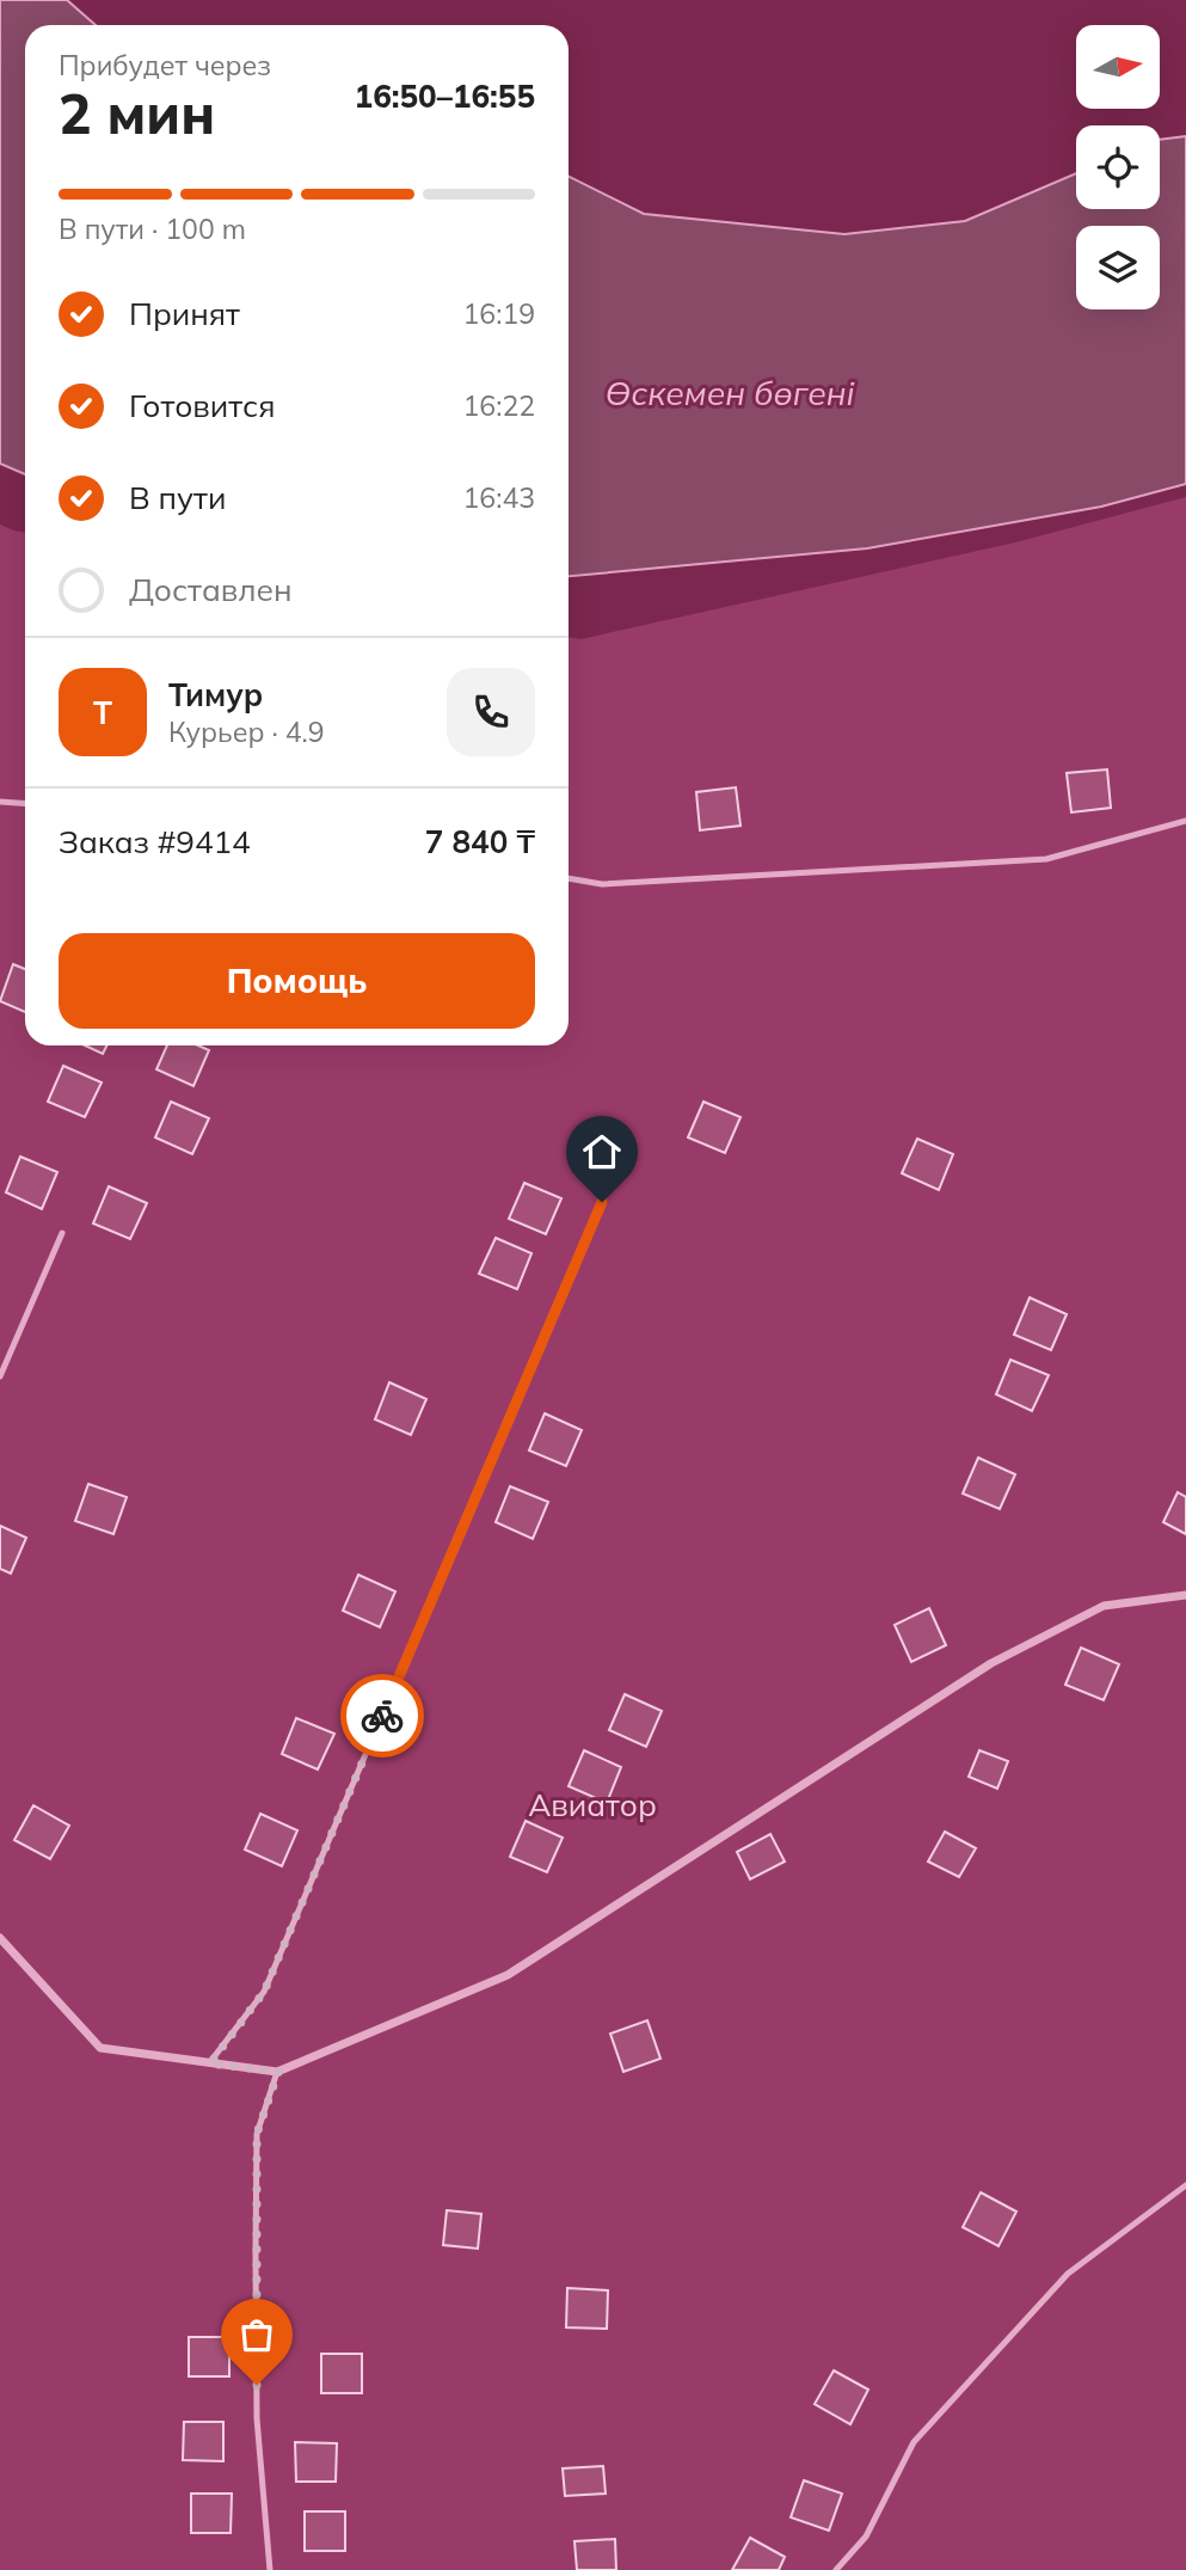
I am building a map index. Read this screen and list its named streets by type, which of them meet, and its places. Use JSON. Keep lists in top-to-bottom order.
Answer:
{
  "water": ["Өскемен бөгені"],
  "parks": ["Авиатор"],
  "north": "right",
  "page": {
    "heading": ["2 мин", "Прибудет через", "16:50–16:55"],
    "panel": [
      "Тимур",
      "Курьер · 4.9",
      "Заказ #9414",
      "7 840 ₸"
    ],
    "bar": "В пути · 100 m",
    "list": [
      ["Принят", "16:19"],
      ["Готовится", "16:22"],
      ["В пути", "16:43"],
      "Доставлен"
    ],
    "round": "Т",
    "buttons": "Помощь"
  }
}
